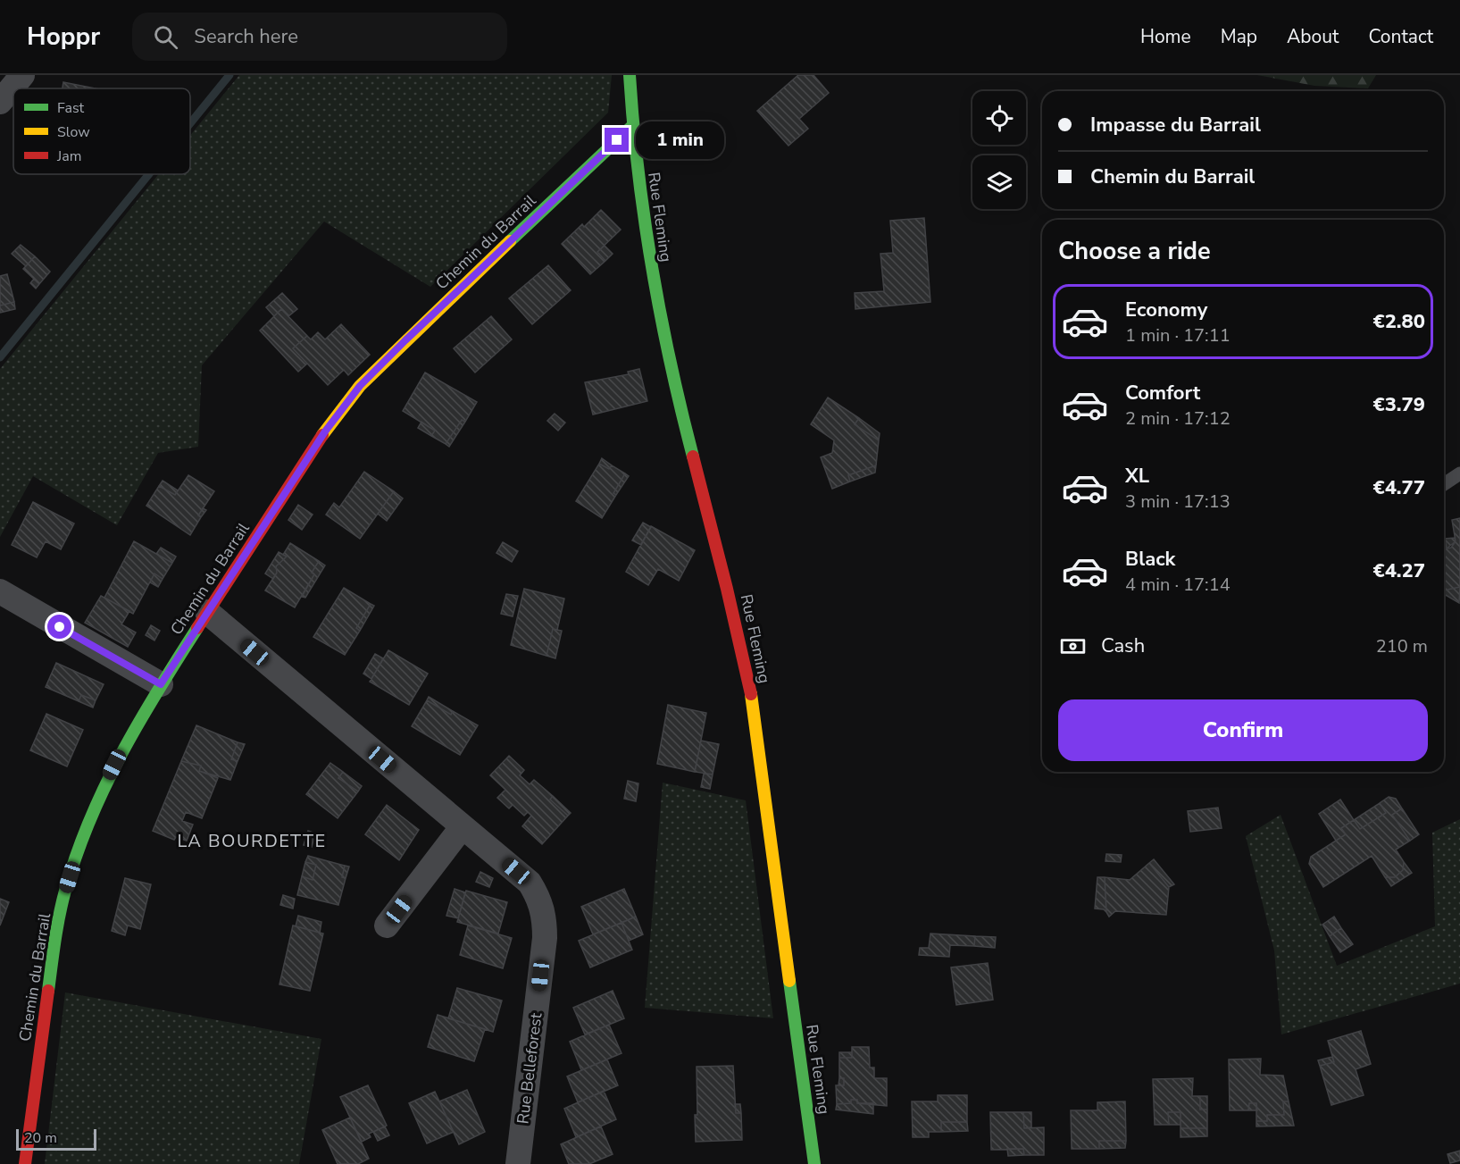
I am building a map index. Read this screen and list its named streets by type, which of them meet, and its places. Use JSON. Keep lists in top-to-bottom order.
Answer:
{
  "streets": {
    "street": ["Rue Fleming", "Chemin du Barrail", "Rue Belleforest"]
  },
  "crossings": [
    ["Rue Fleming", "Chemin du Barrail"],
    ["Chemin du Barrail", "Rue Belleforest"]
  ],
  "districts": ["LA BOURDETTE"],
  "legend": ["Fast", "Slow", "Jam"],
  "scale_bar": "20 m",
  "page": {
    "header": "Hoppr",
    "search": "Search here",
    "nav": [
      "Home",
      "Map",
      "About",
      "Contact"
    ],
    "banner": ["Impasse du Barrail", "Chemin du Barrail"],
    "bubble": "1 min",
    "heading": "Choose a ride",
    "list": [
      {
        "name": "Economy",
        "note": "1 min · 17:11",
        "value": "€2.80"
      },
      {
        "name": "Comfort",
        "note": "2 min · 17:12",
        "value": "€3.79"
      },
      {
        "name": "XL",
        "note": "3 min · 17:13",
        "value": "€4.77"
      },
      {
        "name": "Black",
        "note": "4 min · 17:14",
        "value": "€4.27"
      }
    ],
    "pay": ["Cash", "210 m"],
    "buttons": "Confirm",
    "scale": "20 m"
  }
}
